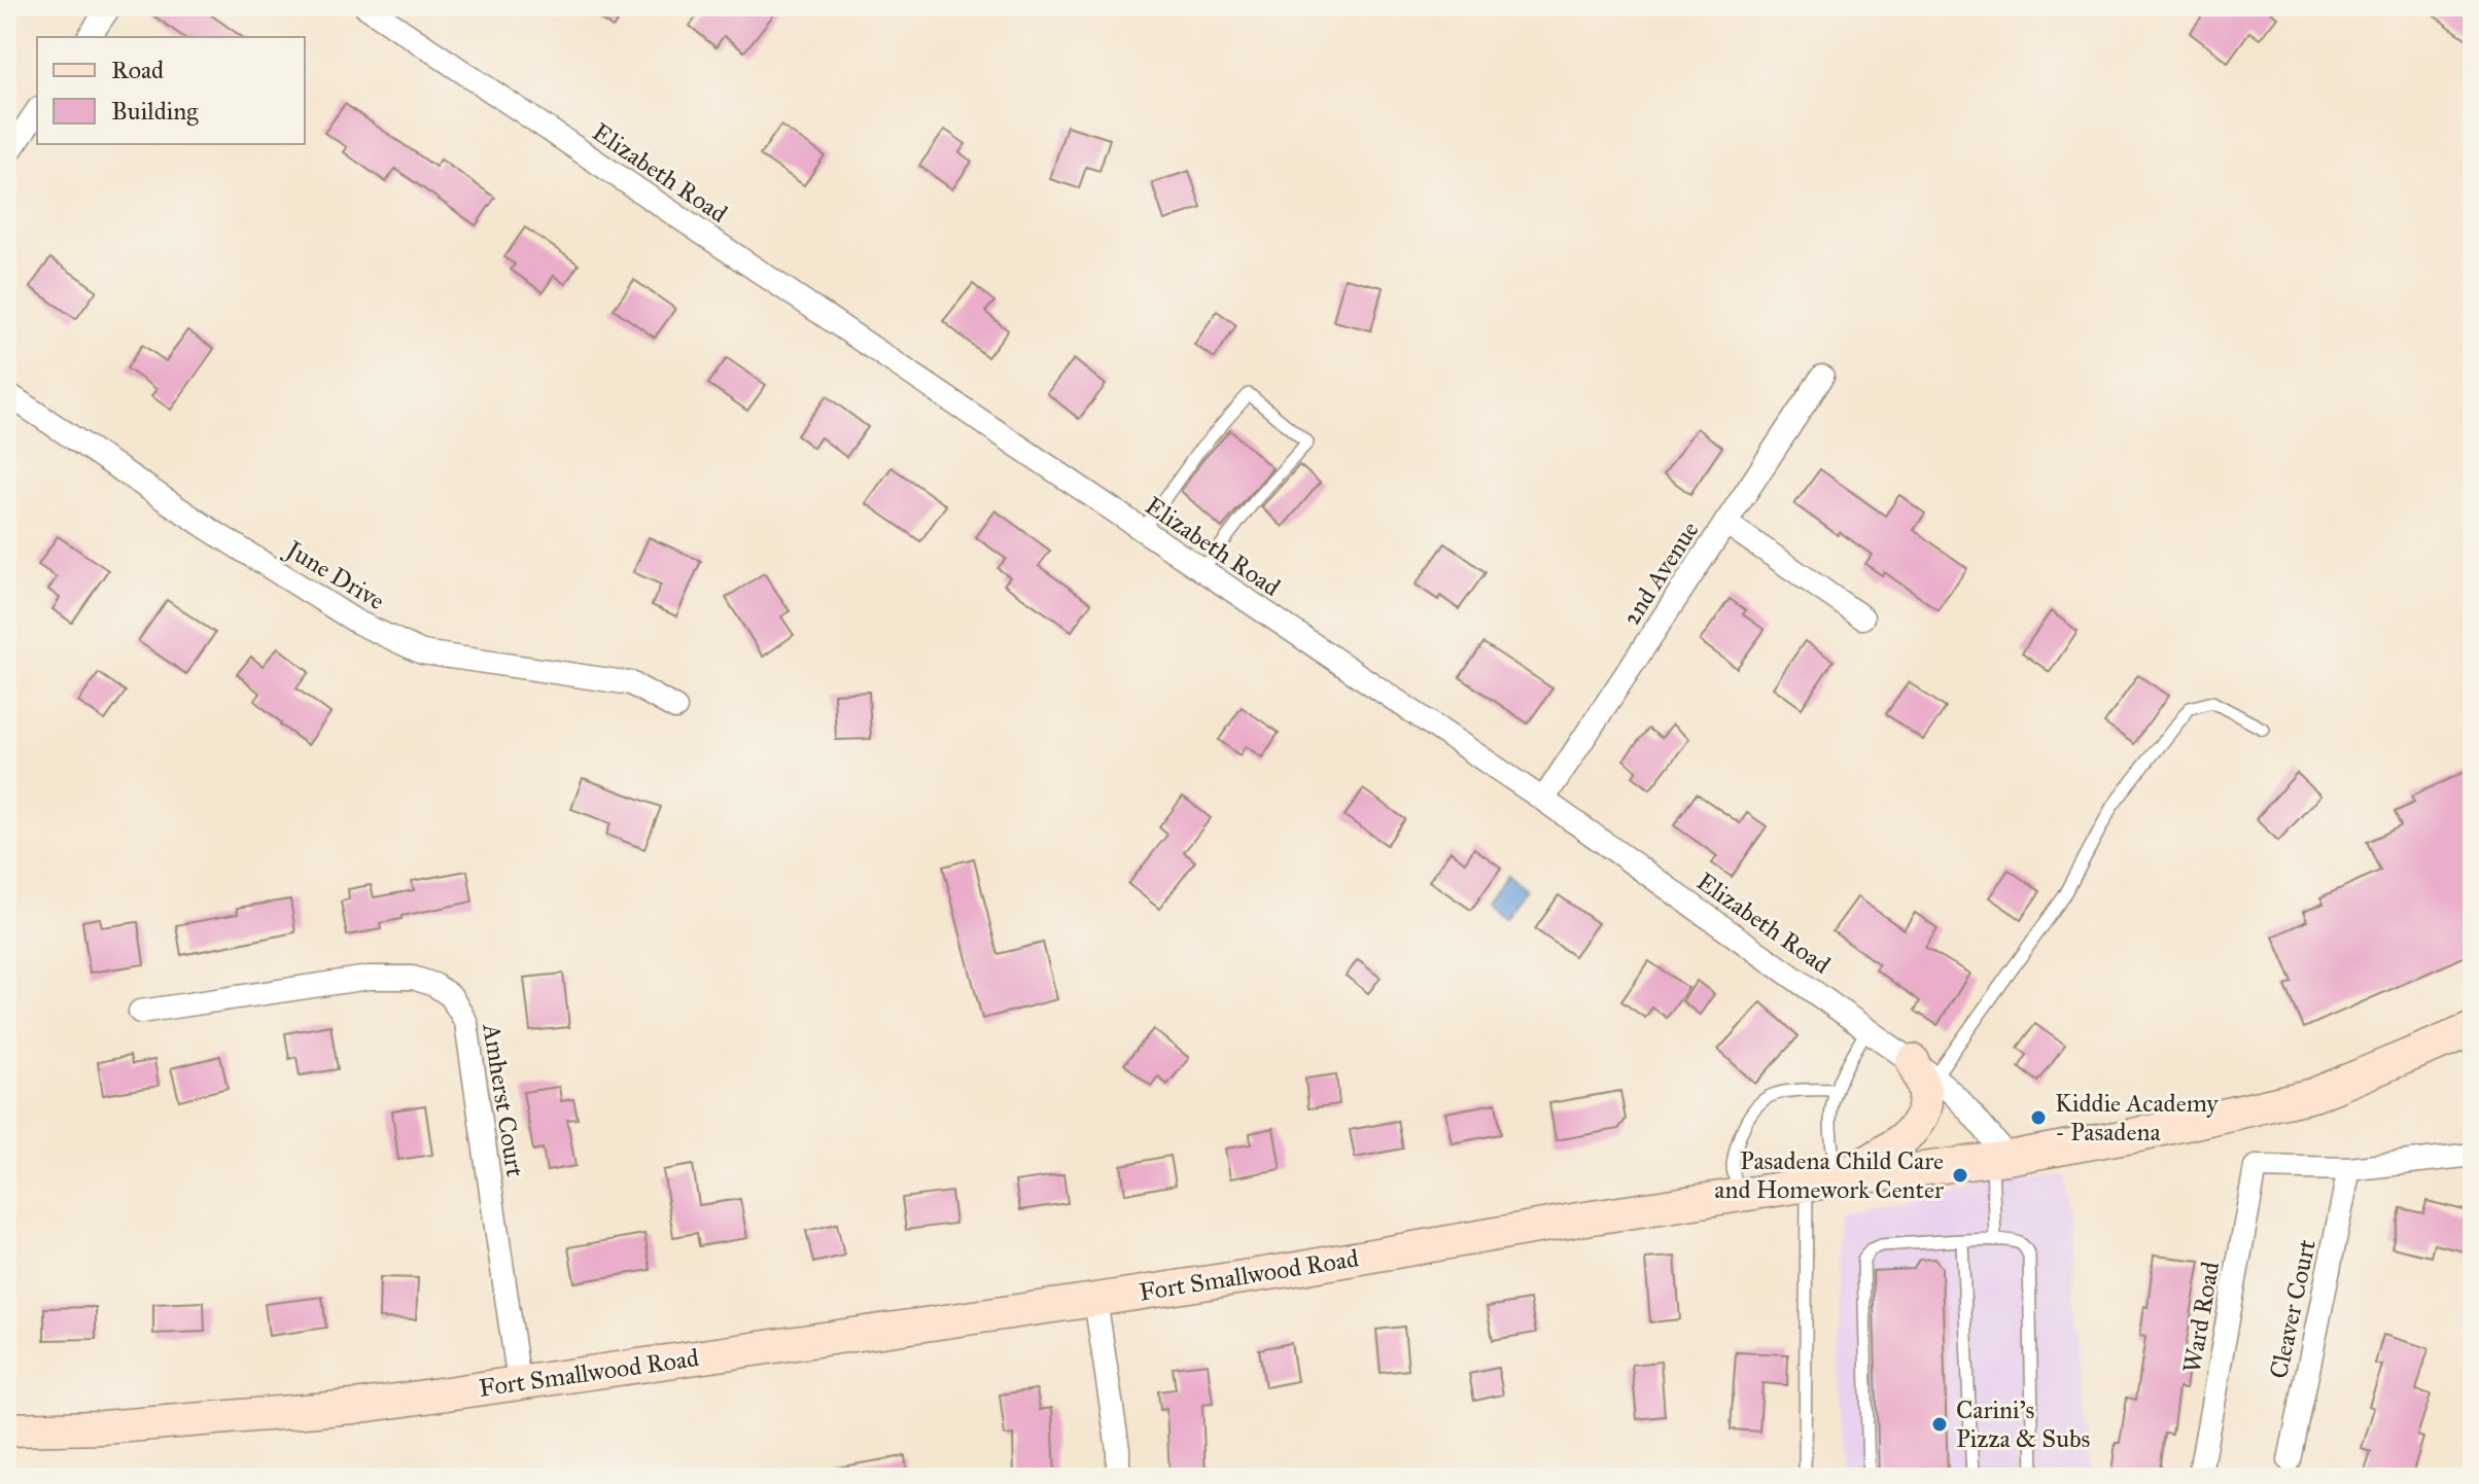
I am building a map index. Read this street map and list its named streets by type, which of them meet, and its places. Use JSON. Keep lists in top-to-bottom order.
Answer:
{
  "streets": {
    "main road": ["Fort Smallwood Road"],
    "street": [
      "Elizabeth Road",
      "2nd Avenue",
      "June Drive",
      "Amherst Court",
      "Cleaver Court",
      "Ward Road"
    ]
  },
  "crossings": [
    ["Elizabeth Road", "2nd Avenue"],
    ["Elizabeth Road", "Fort Smallwood Road"],
    ["Amherst Court", "Fort Smallwood Road"],
    ["Cleaver Court", "Ward Road"]
  ],
  "places": ["Kiddie Academy - Pasadena", "Pasadena Child Care and Homework Center", "Carini's Pizza & Subs"],
  "legend": ["Road", "Building"]
}
